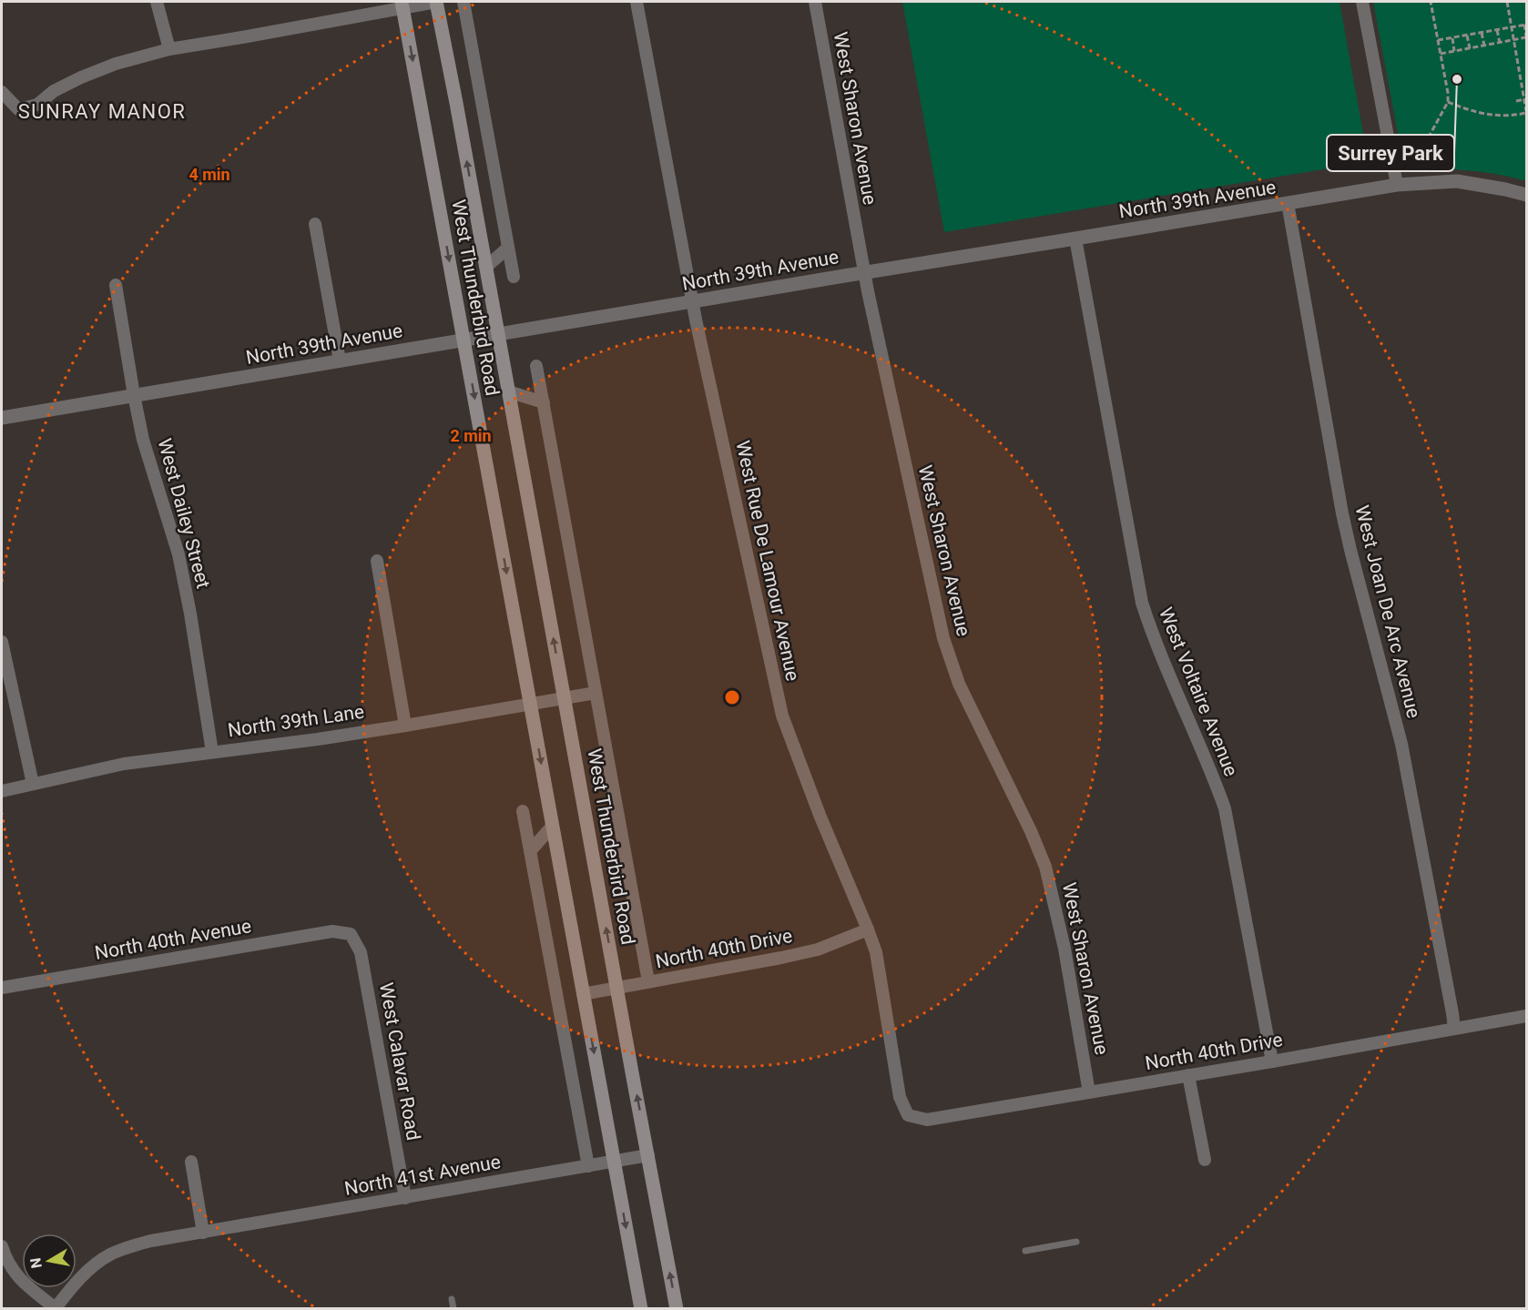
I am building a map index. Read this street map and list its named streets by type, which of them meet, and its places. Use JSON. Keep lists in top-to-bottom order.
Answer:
{
  "streets": {
    "main road": ["West Thunderbird Road"],
    "street": [
      "West Sharon Avenue",
      "North 39th Avenue",
      "West Dailey Street",
      "West Rue De Lamour Avenue",
      "West Joan De Arc Avenue",
      "West Voltaire Avenue",
      "North 39th Lane",
      "North 40th Avenue",
      "North 40th Drive",
      "West Calavar Road",
      "North 41st Avenue"
    ]
  },
  "crossings": [
    ["West Sharon Avenue", "North 39th Avenue"],
    ["West Sharon Avenue", "North 40th Drive"],
    ["North 39th Avenue", "West Thunderbird Road"],
    ["North 39th Avenue", "West Dailey Street"],
    ["North 39th Avenue", "West Rue De Lamour Avenue"],
    ["North 39th Avenue", "West Joan De Arc Avenue"],
    ["North 39th Avenue", "West Voltaire Avenue"],
    ["West Thunderbird Road", "North 39th Lane"],
    ["West Thunderbird Road", "North 40th Drive"],
    ["West Thunderbird Road", "North 41st Avenue"],
    ["West Dailey Street", "North 39th Lane"],
    ["West Rue De Lamour Avenue", "North 40th Drive"],
    ["West Joan De Arc Avenue", "North 40th Drive"],
    ["West Voltaire Avenue", "North 40th Drive"],
    ["North 40th Avenue", "West Calavar Road"],
    ["West Calavar Road", "North 41st Avenue"]
  ],
  "districts": ["SUNRAY MANOR"],
  "places": ["Surrey Park"],
  "north": "left",
  "rings": ["4 min", "2 min"]
}
